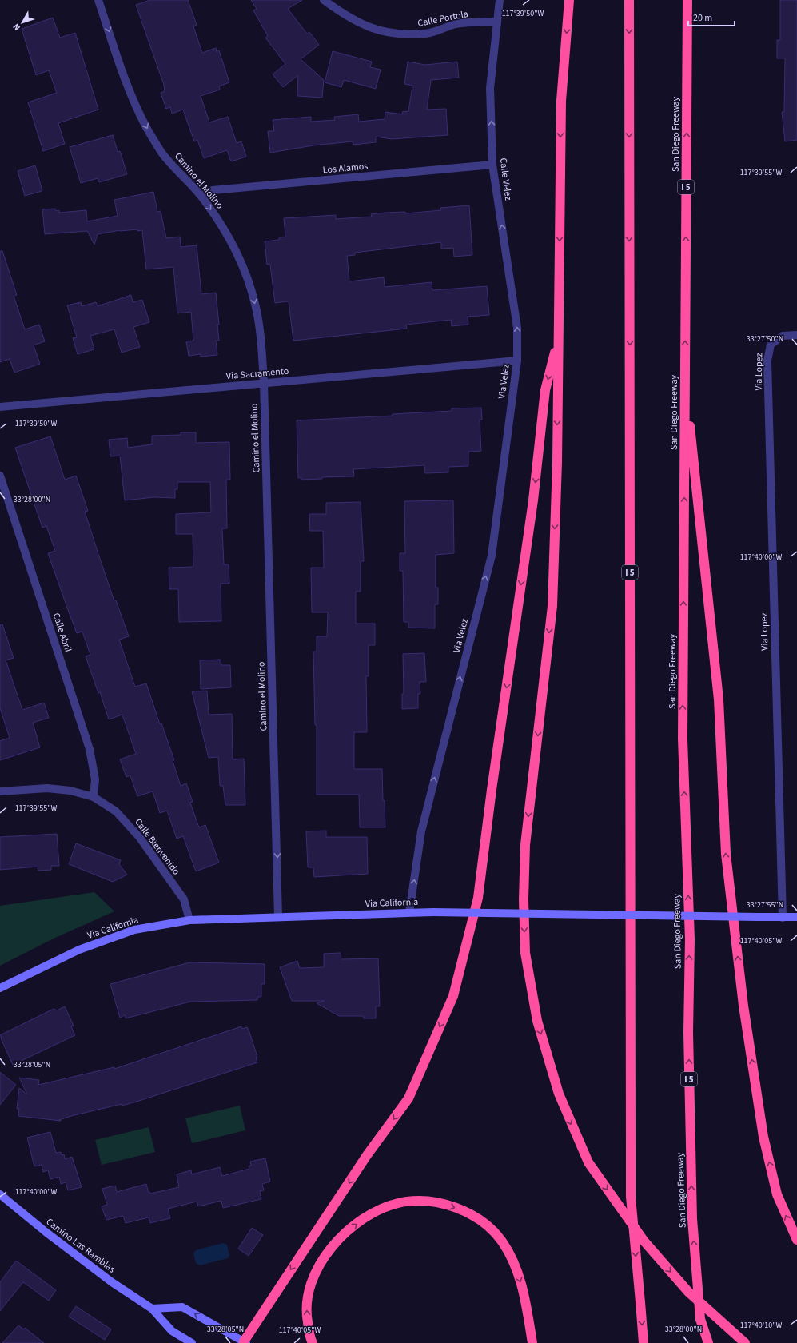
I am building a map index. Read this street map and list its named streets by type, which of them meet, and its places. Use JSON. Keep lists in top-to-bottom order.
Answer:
{
  "streets": {
    "highway": ["San Diego Freeway", "I 5"],
    "main road": ["Via California", "Camino Las Ramblas"],
    "street": [
      "Calle Portola",
      "Los Alamos",
      "Calle Velez",
      "Camino el Molino",
      "Via Lopez",
      "Via Sacramento",
      "Via Velez",
      "Calle Abril",
      "Calle Bienvenido"
    ]
  },
  "crossings": [
    ["Calle Portola", "Calle Velez"],
    ["Los Alamos", "Calle Velez"],
    ["Los Alamos", "Camino el Molino"],
    ["Calle Velez", "Via Sacramento"],
    ["Calle Velez", "Via Velez"],
    ["Camino el Molino", "Via Sacramento"],
    ["Camino el Molino", "Via California"],
    ["Via Lopez", "Via California"],
    ["Via Sacramento", "Via Velez"],
    ["Via Velez", "Via California"],
    ["Calle Abril", "Calle Bienvenido"],
    ["Calle Bienvenido", "Via California"]
  ],
  "one_way": ["Calle Velez", "Camino el Molino", "Via Velez"],
  "scale_bar": "20 m",
  "north": "bottom left",
  "coordinates": [
    "117°39'50\"W",
    "117°39'55\"W",
    "33°27'50\"N",
    "33°28'00\"N",
    "117°40'00\"W",
    "33°27'55\"N",
    "117°40'05\"W",
    "33°28'05\"N",
    "117°40'10\"W"
  ]
}
